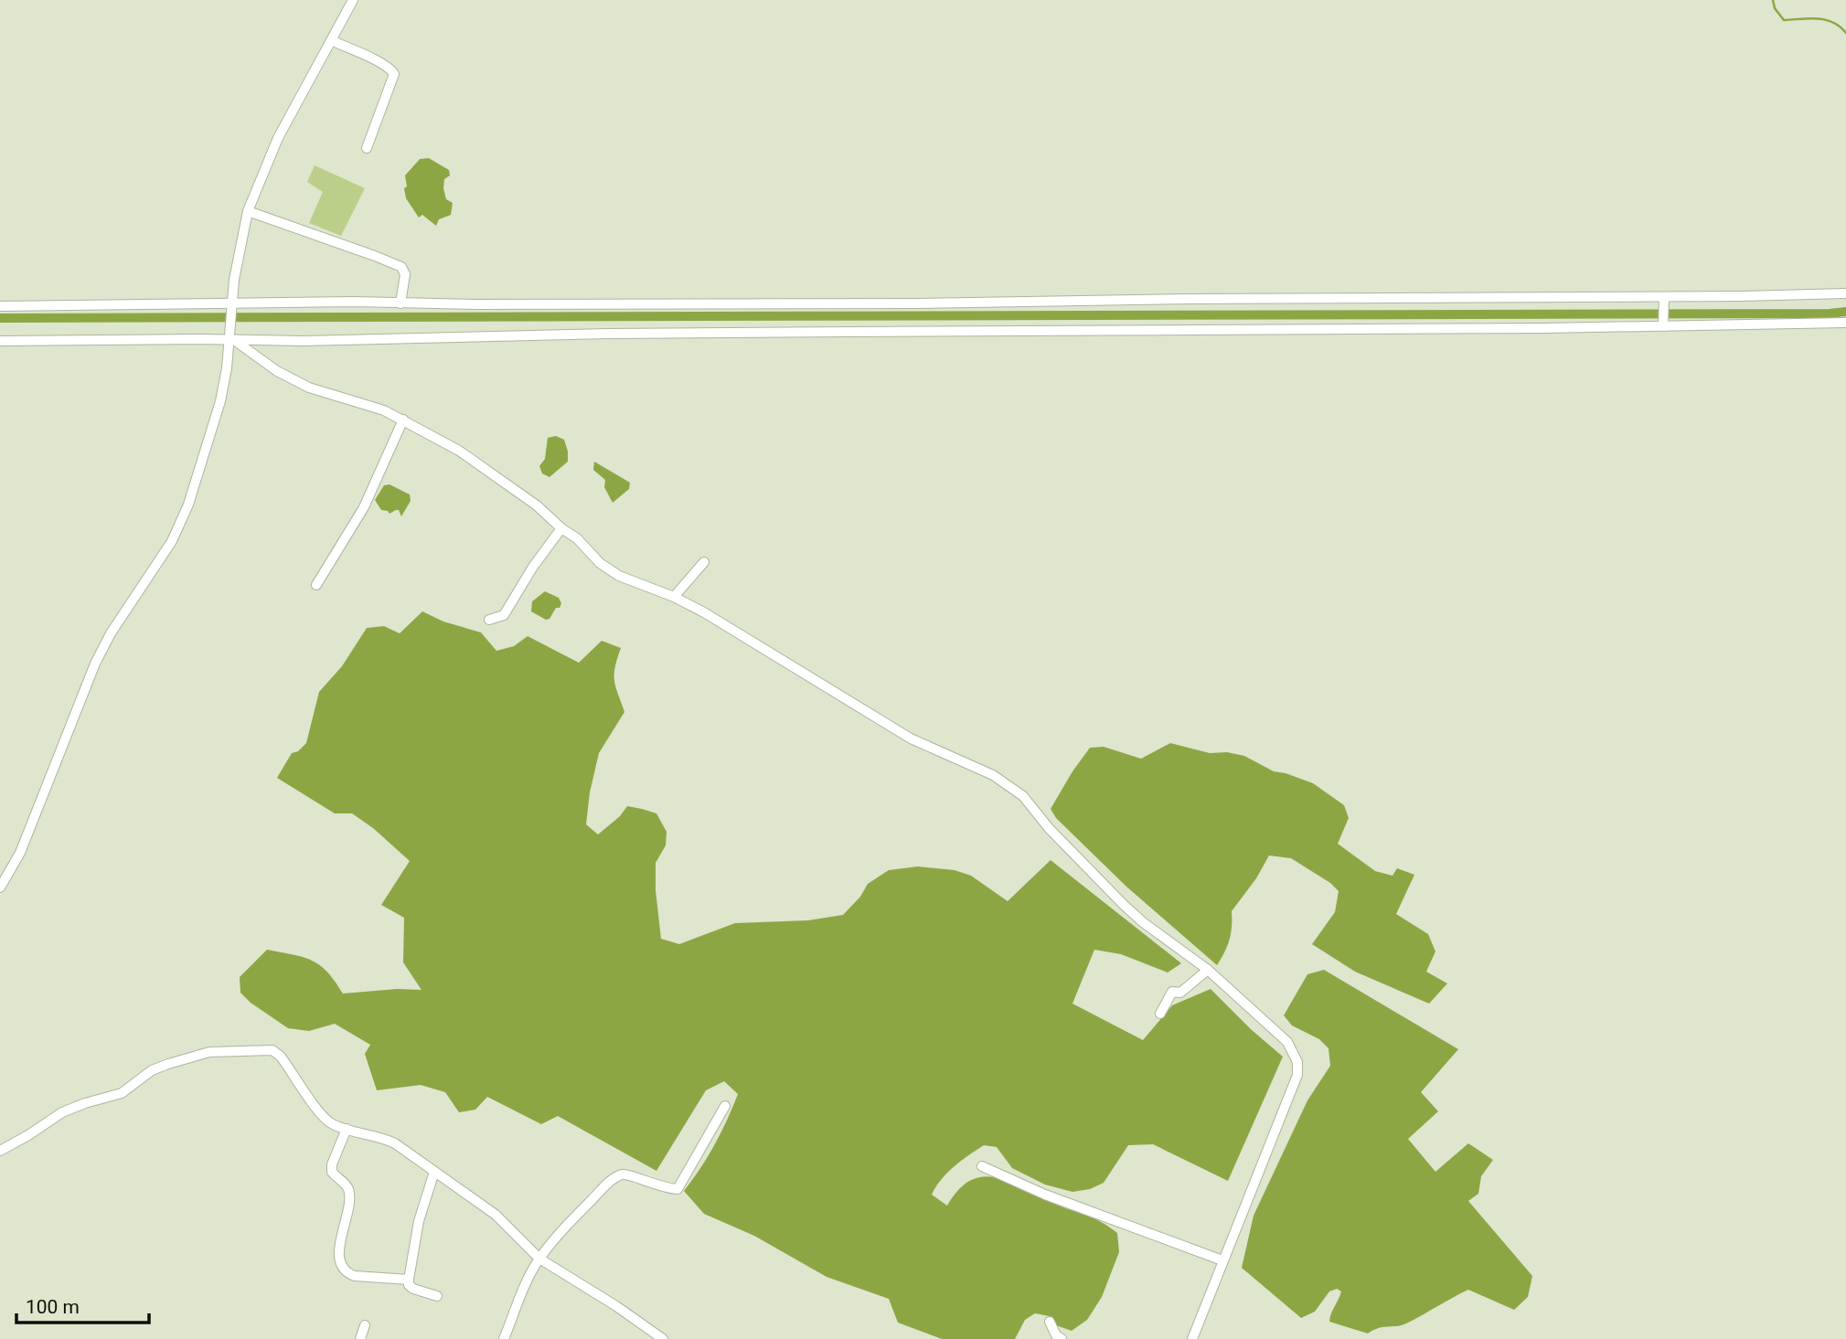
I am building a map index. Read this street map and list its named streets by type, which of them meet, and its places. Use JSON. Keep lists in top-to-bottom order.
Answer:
{
  "scale_bar": "100 m"
}
